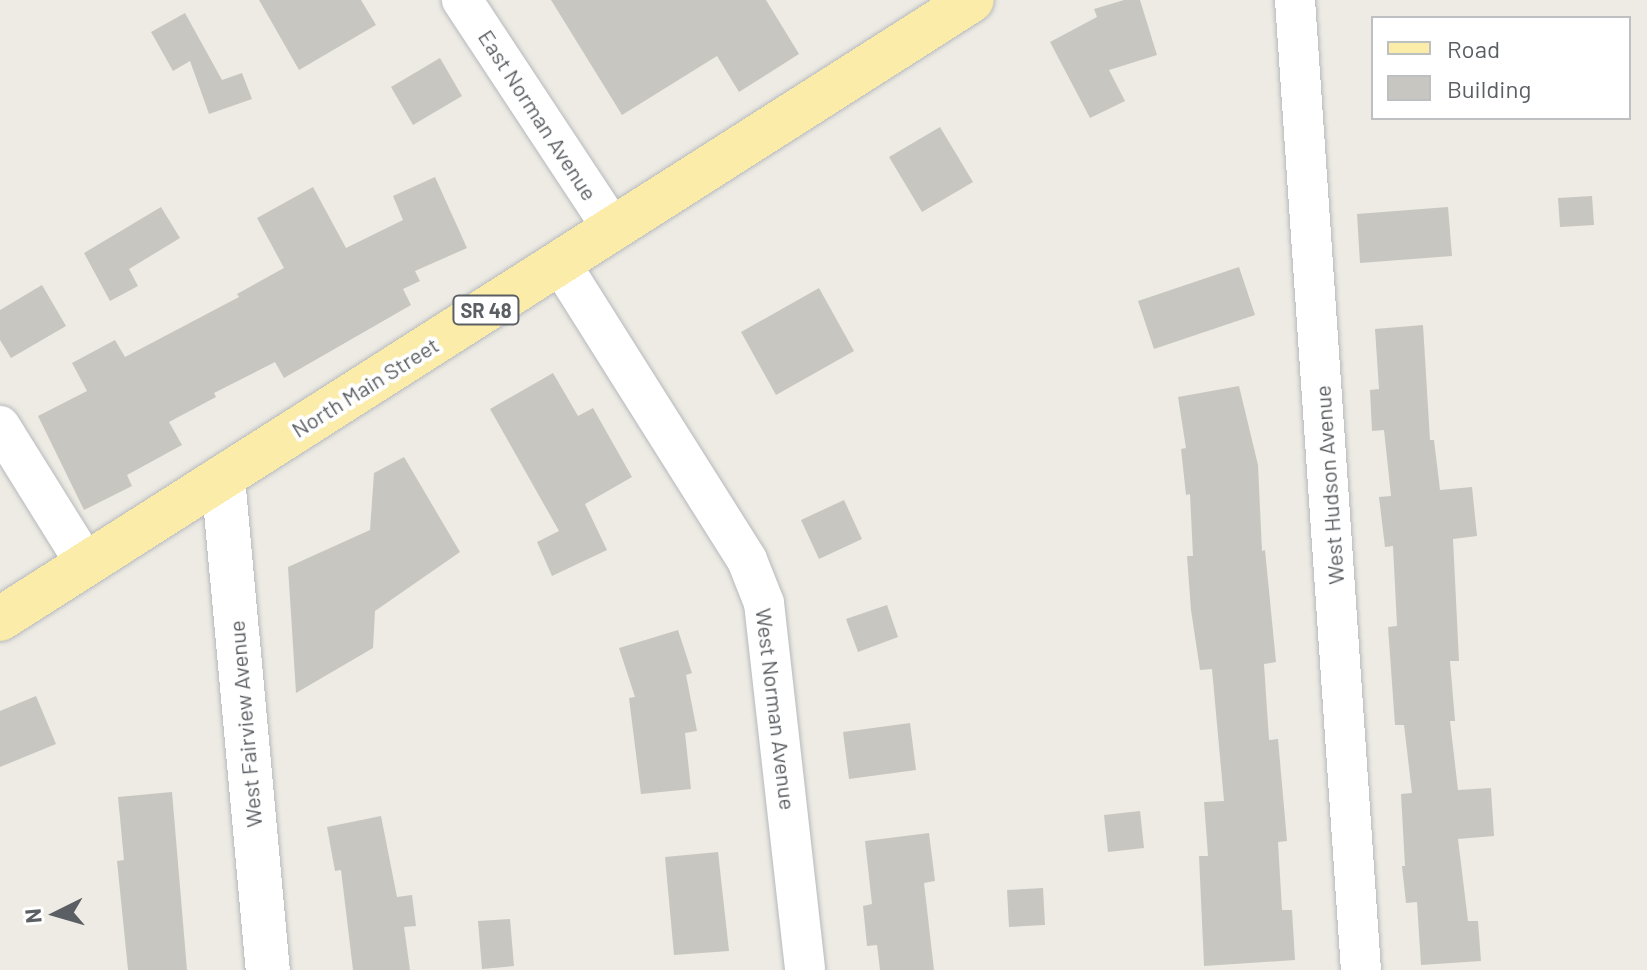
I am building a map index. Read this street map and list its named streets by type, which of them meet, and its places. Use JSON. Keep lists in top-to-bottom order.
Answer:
{
  "streets": {
    "main road": ["SR 48", "North Main Street"],
    "street": [
      "East Norman Avenue",
      "West Hudson Avenue",
      "West Norman Avenue",
      "West Fairview Avenue"
    ]
  },
  "crossings": [
    ["East Norman Avenue", "North Main Street"],
    ["North Main Street", "West Norman Avenue"],
    ["North Main Street", "West Fairview Avenue"]
  ],
  "legend": ["Road", "Building"],
  "north": "left"
}
